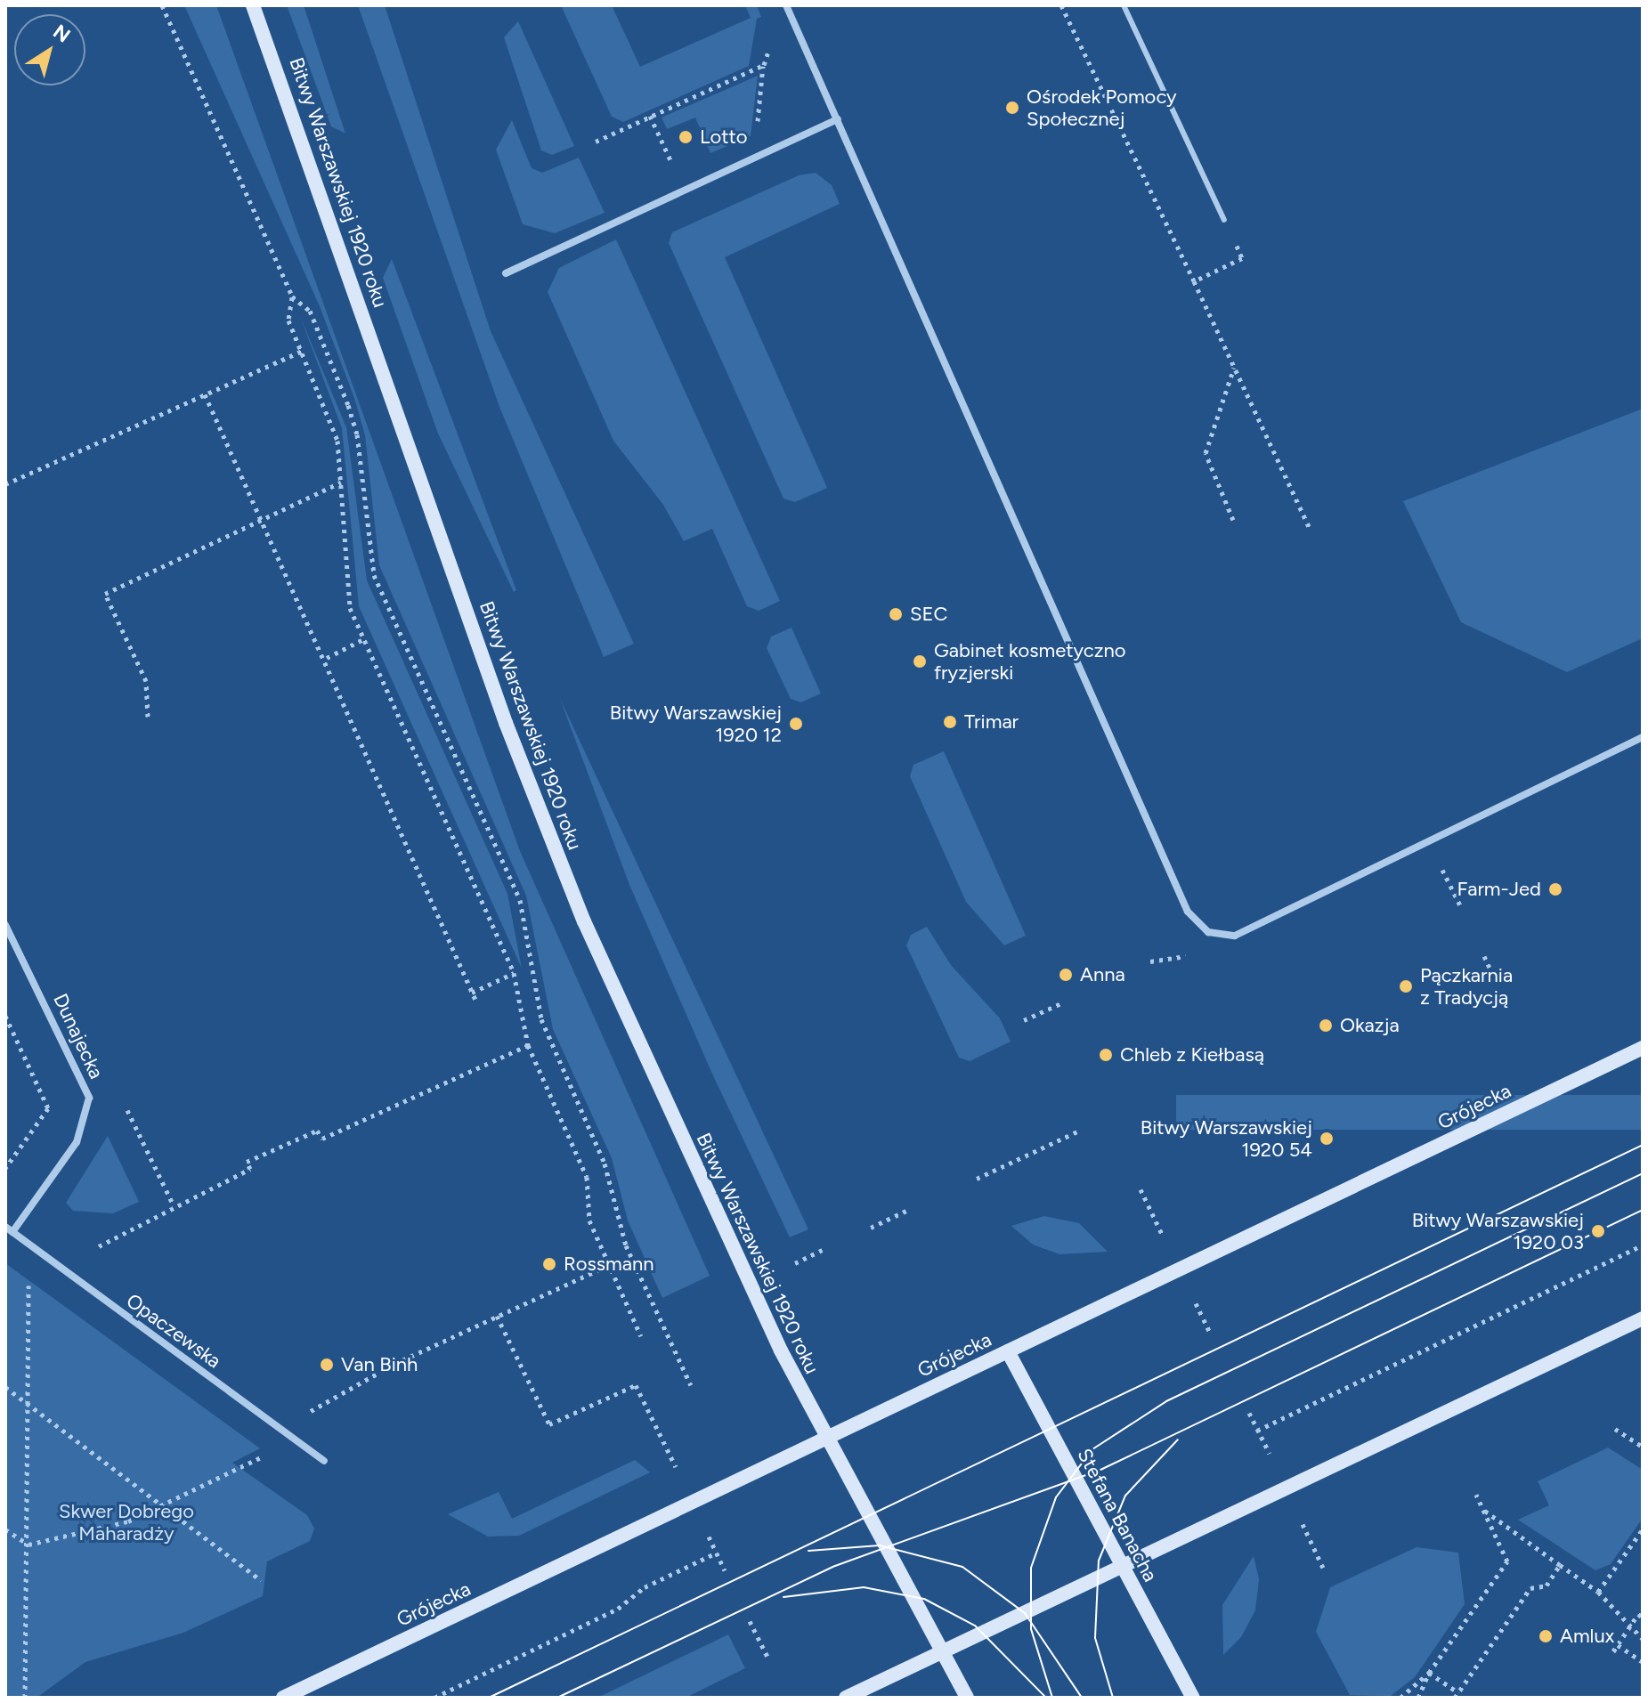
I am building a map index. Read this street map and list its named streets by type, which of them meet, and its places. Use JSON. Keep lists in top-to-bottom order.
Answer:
{
  "streets": {
    "main road": ["Bitwy Warszawskiej 1920 roku", "Grójecka", "Stefana Banacha"],
    "street": ["Dunajecka", "Opaczewska"]
  },
  "crossings": [
    ["Bitwy Warszawskiej 1920 roku", "Grójecka"],
    ["Dunajecka", "Opaczewska"],
    ["Grójecka", "Stefana Banacha"]
  ],
  "parks": ["Skwer Dobrego Maharadży"],
  "places": [
    "Ośrodek Pomocy Społecznej",
    "Lotto",
    "SEC",
    "Gabinet kosmetyczno fryzjerski",
    "Trimar",
    "Bitwy Warszawskiej 1920 12",
    "Farm-Jed",
    "Anna",
    "Pączkarnia z Tradycją",
    "Okazja",
    "Chleb z Kiełbasą",
    "Bitwy Warszawskiej 1920 54",
    "Bitwy Warszawskiej 1920 03",
    "Rossmann",
    "Van Binh",
    "Amlux"
  ],
  "north": "top right"
}
